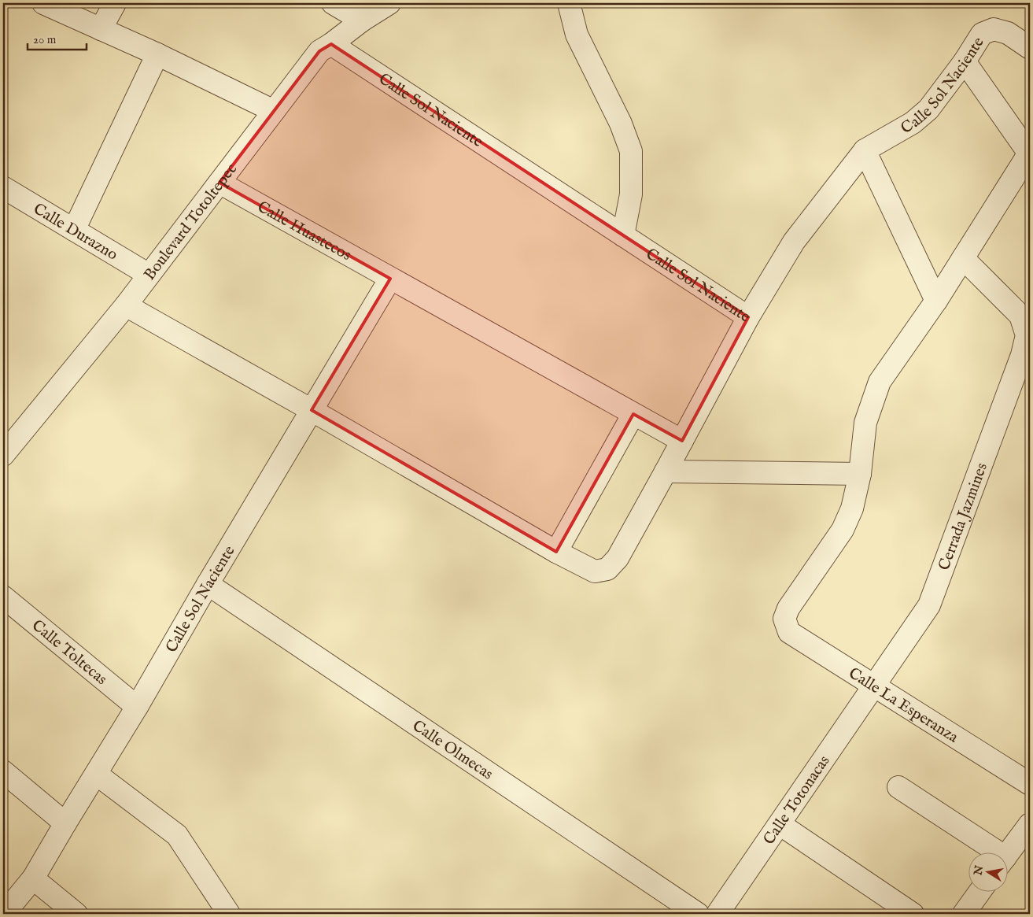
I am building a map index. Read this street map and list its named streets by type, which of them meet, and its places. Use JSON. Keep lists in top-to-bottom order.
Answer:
{
  "streets": {
    "street": [
      "Calle Sol Naciente",
      "Boulevard Totoltepec",
      "Calle Huastecos",
      "Calle Durazno",
      "Cerrada Jazmines",
      "Calle Toltecas",
      "Calle La Esperanza",
      "Calle Olmecas",
      "Calle Totonacas"
    ]
  },
  "crossings": [
    ["Calle Sol Naciente", "Boulevard Totoltepec"],
    ["Calle Sol Naciente", "Calle Huastecos"],
    ["Calle Sol Naciente", "Calle Toltecas"],
    ["Calle Sol Naciente", "Calle Olmecas"],
    ["Boulevard Totoltepec", "Calle Huastecos"],
    ["Boulevard Totoltepec", "Calle Durazno"],
    ["Cerrada Jazmines", "Calle La Esperanza"],
    ["Cerrada Jazmines", "Calle Totonacas"],
    ["Calle La Esperanza", "Calle Totonacas"]
  ],
  "scale_bar": "20 m",
  "north": "left"
}
